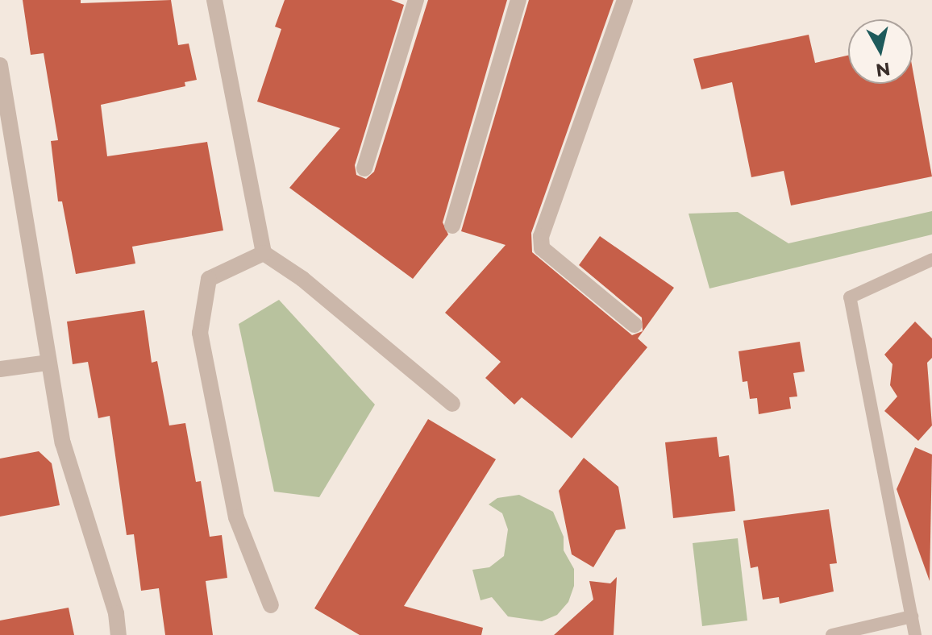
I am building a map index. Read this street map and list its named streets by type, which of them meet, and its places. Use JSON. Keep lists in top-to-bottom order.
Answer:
{
  "north": "bottom"
}
